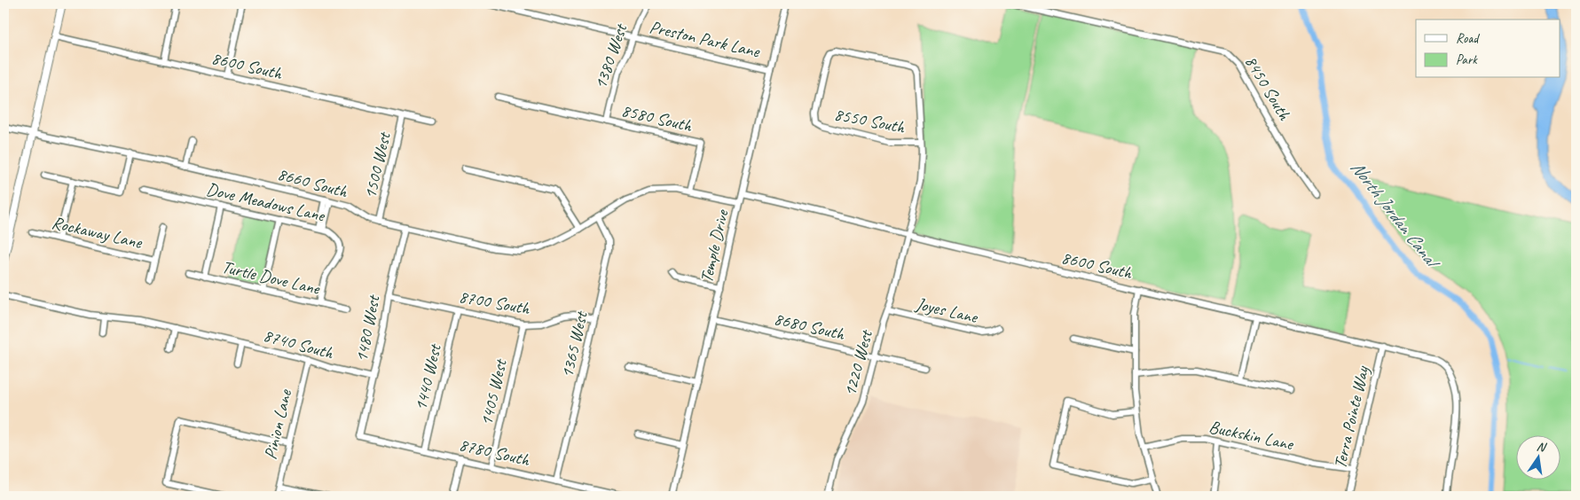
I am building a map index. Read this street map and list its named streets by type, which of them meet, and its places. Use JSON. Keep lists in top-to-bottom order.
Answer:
{
  "streets": {
    "street": [
      "Preston Park Lane",
      "1380 West",
      "8600 South",
      "8450 South",
      "8580 South",
      "8550 South",
      "1500 West",
      "8660 South",
      "Dove Meadows Lane",
      "Rockaway Lane",
      "Temple Drive",
      "Turtle Dove Lane",
      "8700 South",
      "Joyes Lane",
      "8680 South",
      "1480 West",
      "8740 South",
      "1365 West",
      "1220 West",
      "1440 West",
      "1405 West",
      "Terra Pointe Way",
      "Pinion Lane",
      "Buckskin Lane",
      "8780 South"
    ]
  },
  "crossings": [
    ["Preston Park Lane", "1380 West"],
    ["Preston Park Lane", "Temple Drive"],
    ["1380 West", "8580 South"],
    ["8600 South", "1500 West"],
    ["8600 South", "Temple Drive"],
    ["8600 South", "1220 West"],
    ["8600 South", "Terra Pointe Way"],
    ["8580 South", "8660 South"],
    ["8550 South", "1220 West"],
    ["1500 West", "8660 South"],
    ["8660 South", "Temple Drive"],
    ["8660 South", "1480 West"],
    ["8660 South", "1365 West"],
    ["Dove Meadows Lane", "Turtle Dove Lane"],
    ["Temple Drive", "8680 South"],
    ["8700 South", "1480 West"],
    ["8700 South", "1365 West"],
    ["8700 South", "1440 West"],
    ["8700 South", "1405 West"],
    ["Joyes Lane", "1220 West"],
    ["8680 South", "1220 West"],
    ["1480 West", "8740 South"],
    ["1480 West", "8780 South"],
    ["8740 South", "Pinion Lane"],
    ["1365 West", "8780 South"],
    ["1440 West", "8780 South"],
    ["1405 West", "8780 South"],
    ["Terra Pointe Way", "Buckskin Lane"]
  ],
  "water": ["North Jordan Canal"],
  "legend": ["Road", "Park"],
  "north": "top"
}
